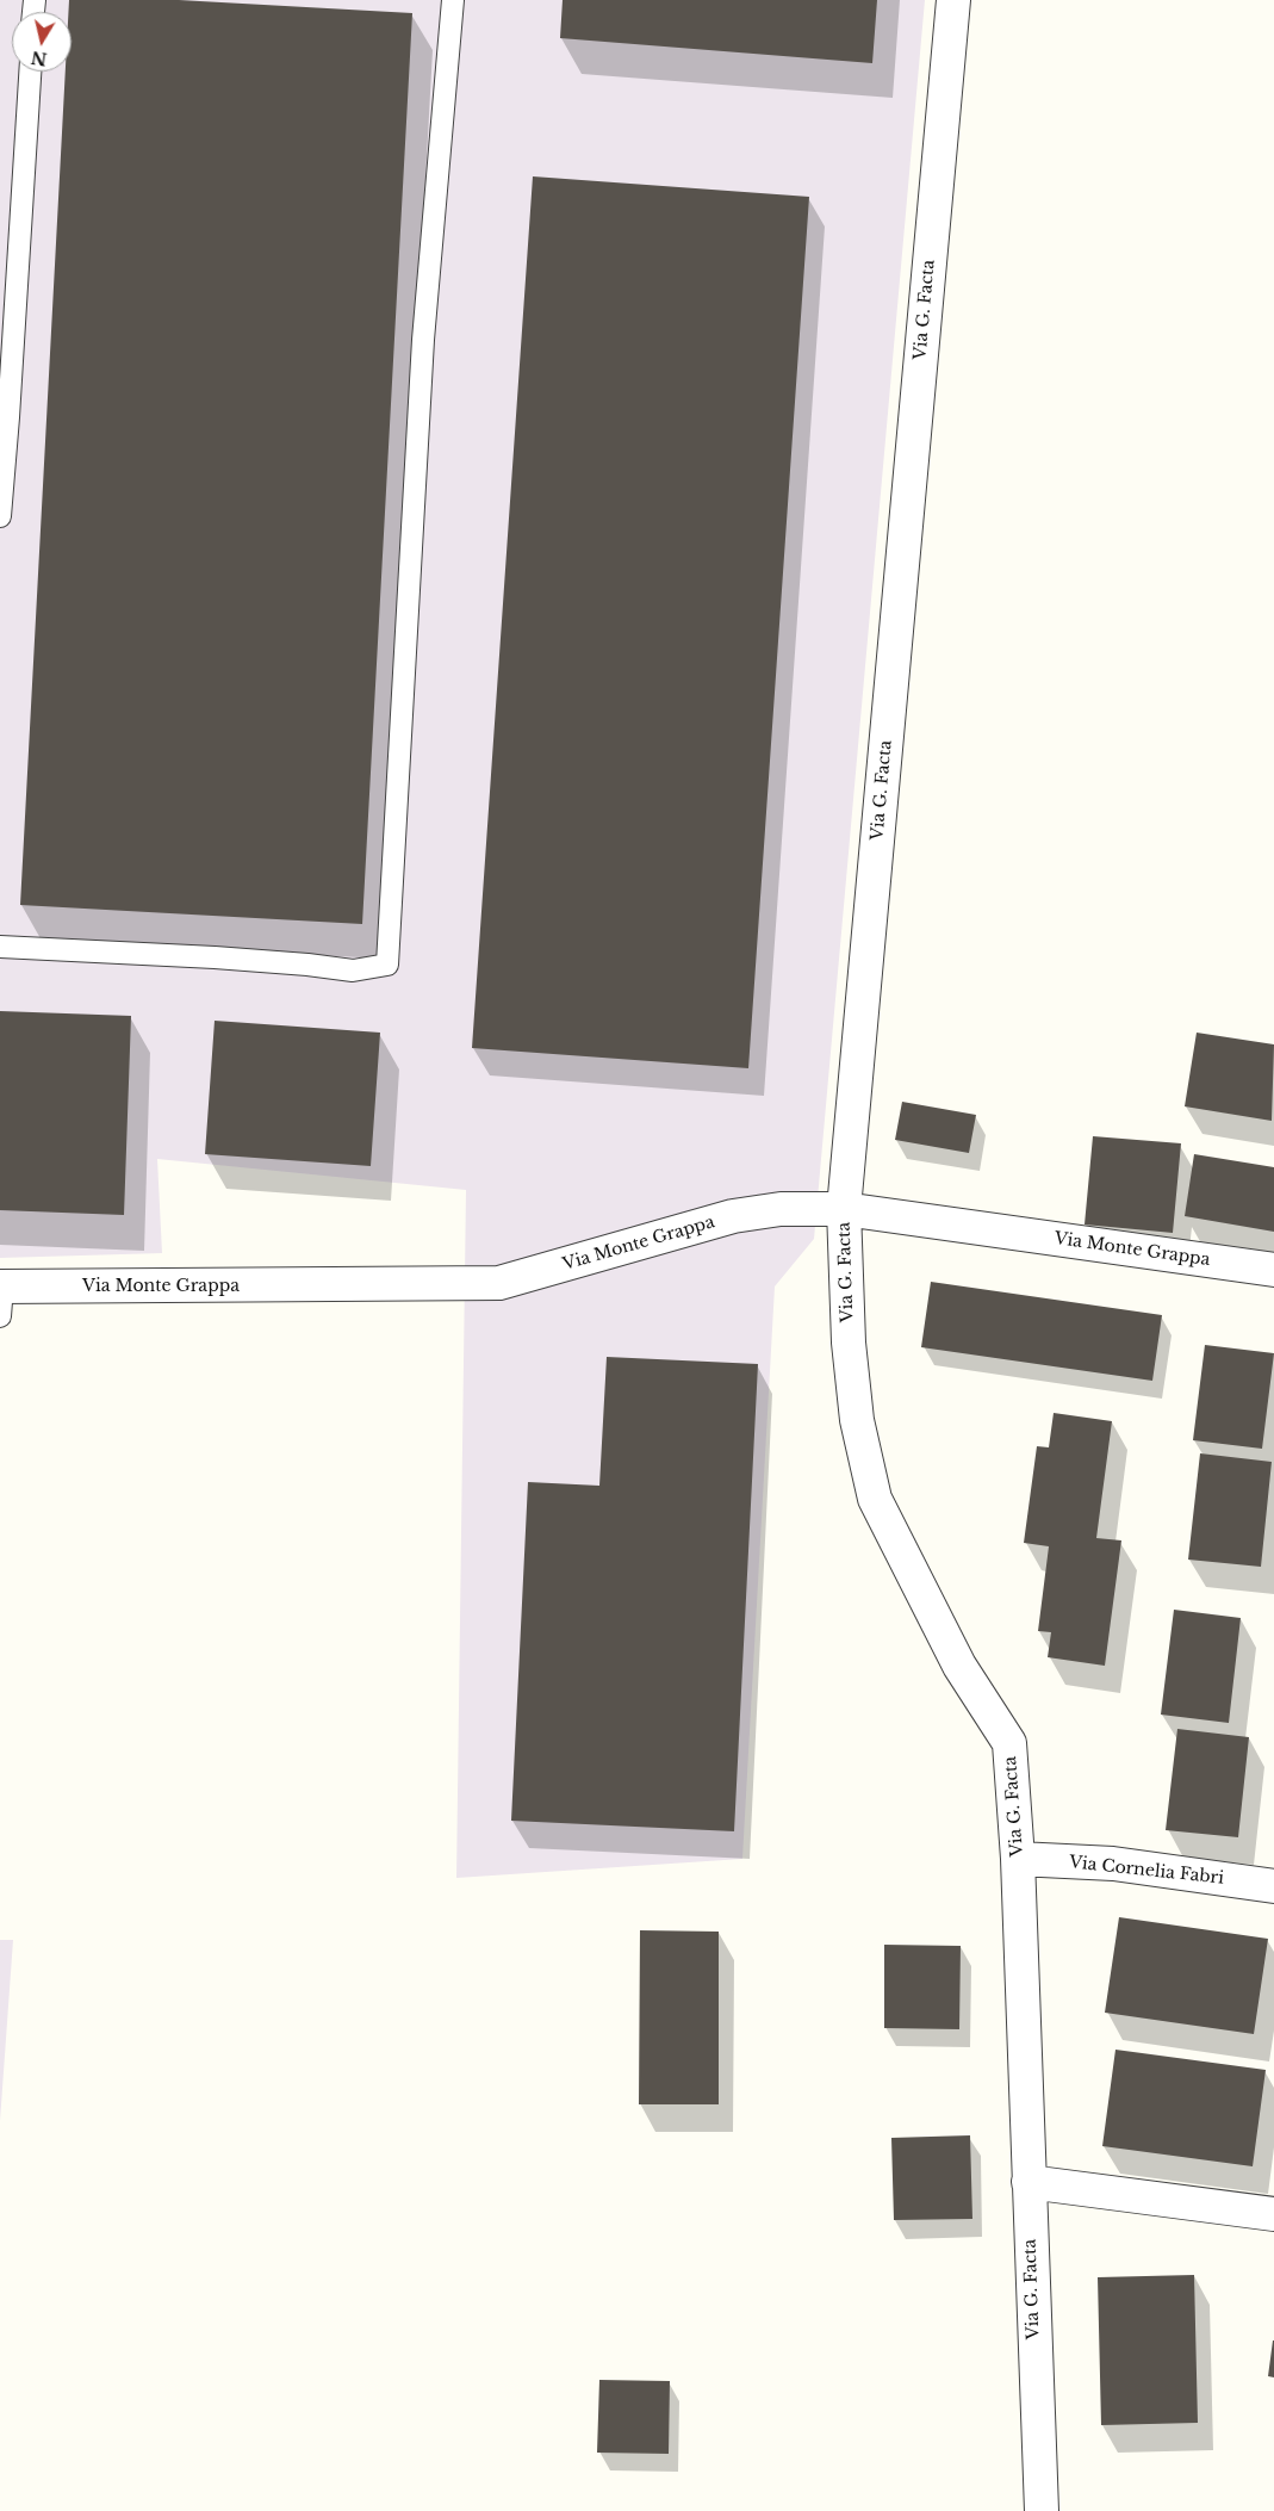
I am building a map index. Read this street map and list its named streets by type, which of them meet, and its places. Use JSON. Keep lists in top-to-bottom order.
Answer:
{
  "streets": {
    "street": ["Via G. Facta", "Via Monte Grappa", "Via Cornelia Fabri"]
  },
  "crossings": [
    ["Via G. Facta", "Via Monte Grappa"],
    ["Via G. Facta", "Via Cornelia Fabri"]
  ],
  "north": "bottom"
}
